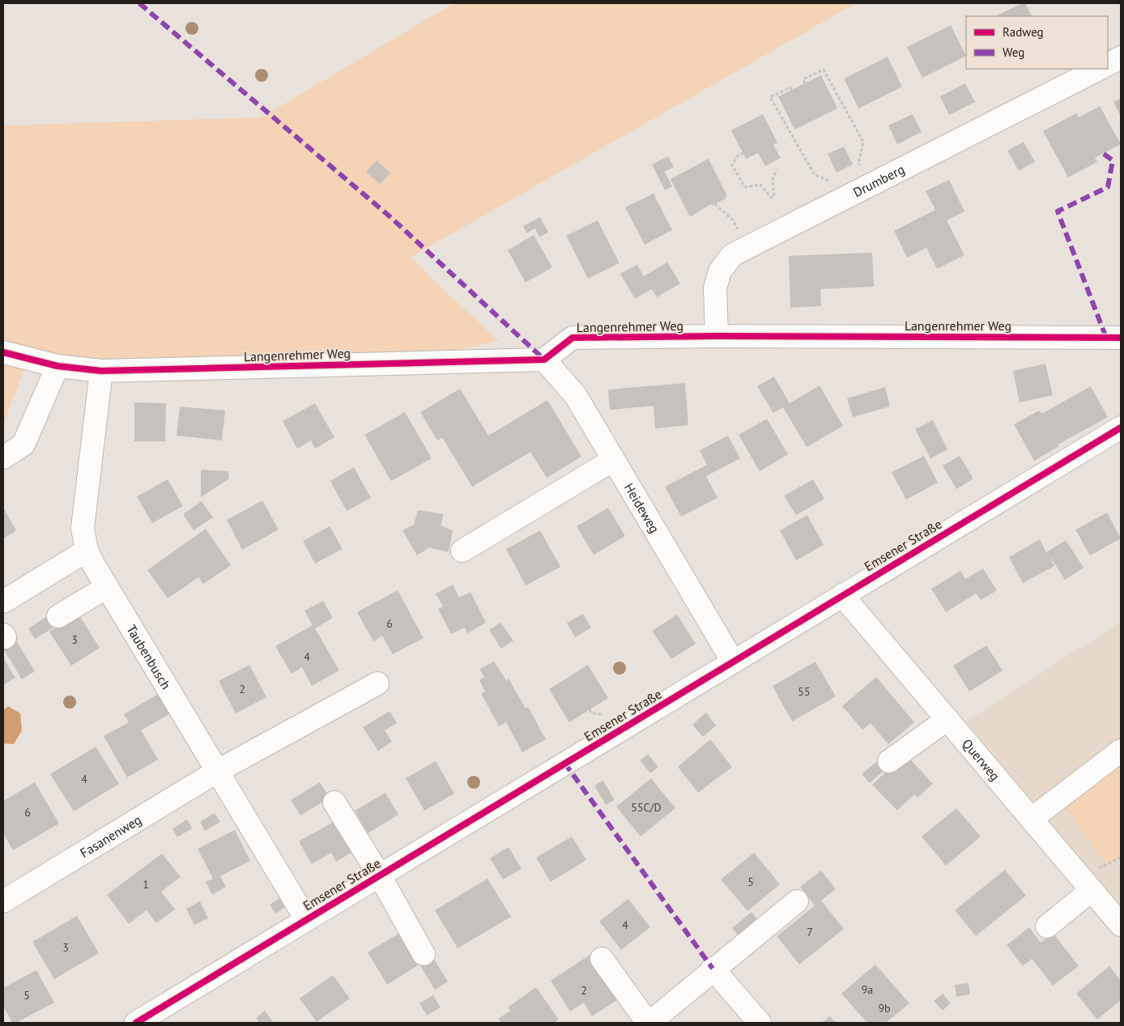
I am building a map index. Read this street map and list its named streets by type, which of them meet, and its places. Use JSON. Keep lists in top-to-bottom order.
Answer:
{
  "streets": {
    "street": [
      "Drumberg",
      "Langenrehmer Weg",
      "Heideweg",
      "Emsener Straße",
      "Taubenbusch",
      "Querweg",
      "Fasanenweg"
    ]
  },
  "crossings": [
    ["Drumberg", "Langenrehmer Weg"],
    ["Langenrehmer Weg", "Heideweg"],
    ["Langenrehmer Weg", "Taubenbusch"],
    ["Heideweg", "Emsener Straße"],
    ["Emsener Straße", "Taubenbusch"],
    ["Emsener Straße", "Querweg"],
    ["Taubenbusch", "Fasanenweg"]
  ],
  "house_numbers": [
    "6",
    "3",
    "4",
    "2",
    "55",
    "4",
    "55C/D",
    "6",
    "5",
    "1",
    "4",
    "7",
    "3",
    "9a",
    "2",
    "5",
    "9b"
  ],
  "legend": ["Radweg", "Weg"]
}
